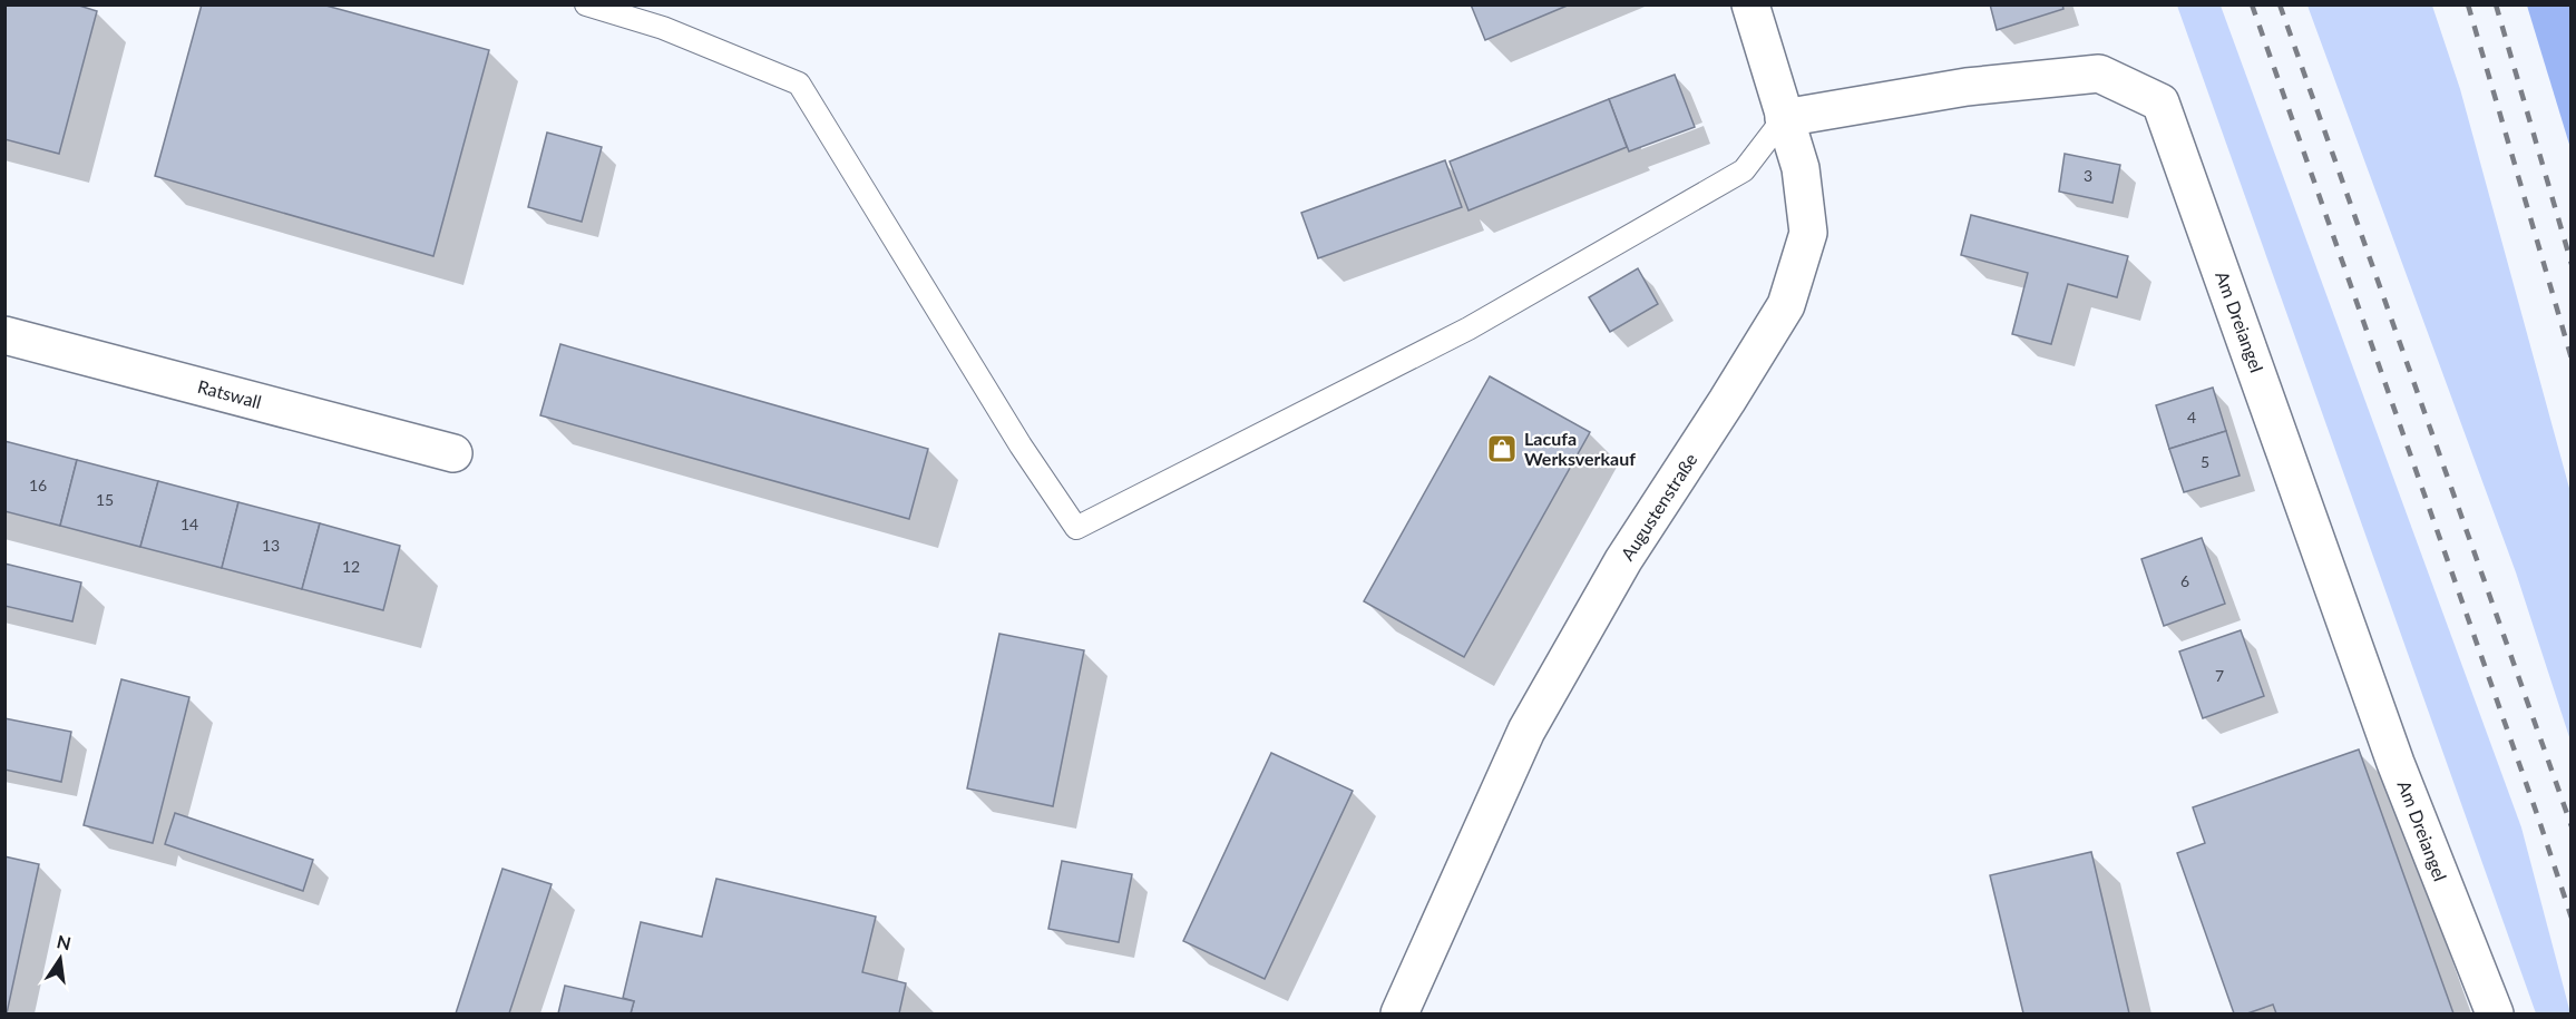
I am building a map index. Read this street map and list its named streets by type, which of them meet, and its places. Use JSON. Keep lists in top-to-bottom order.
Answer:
{
  "streets": {
    "street": ["Am Dreiangel", "Ratswall", "Augustenstraße"]
  },
  "crossings": [
    ["Am Dreiangel", "Augustenstraße"]
  ],
  "places": {
    "shop": ["Lacufa Werksverkauf"]
  },
  "house_numbers": [
    "3",
    "4",
    "5",
    "16",
    "15",
    "14",
    "13",
    "12",
    "6",
    "7"
  ],
  "north": "top"
}
